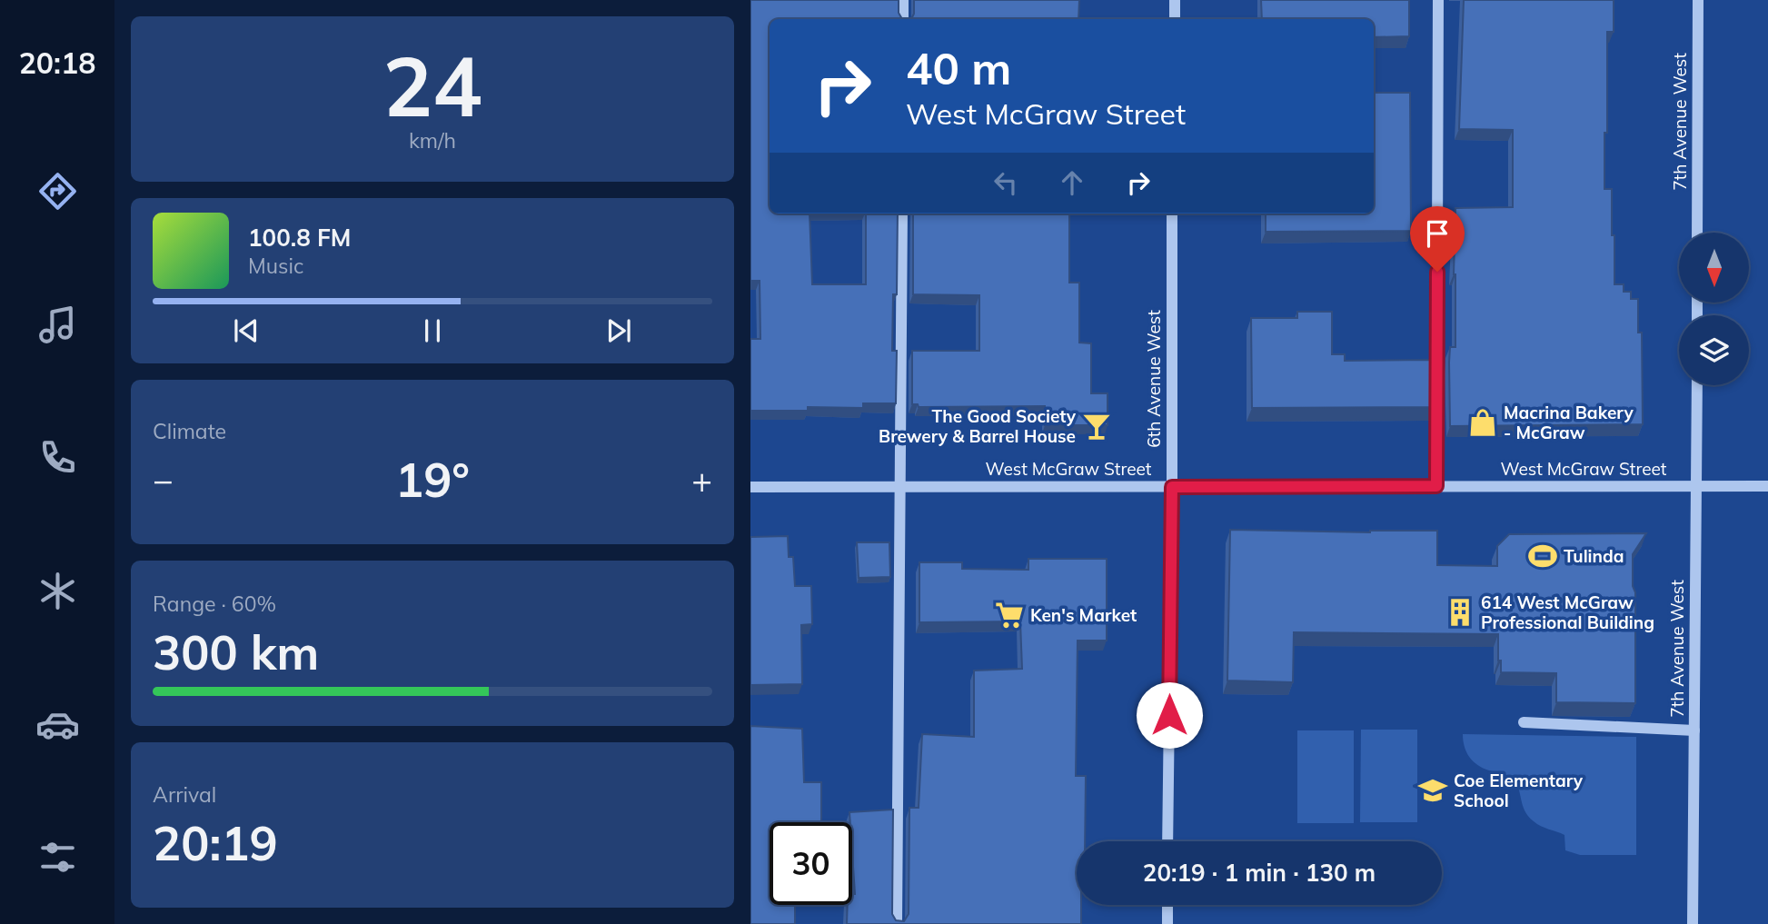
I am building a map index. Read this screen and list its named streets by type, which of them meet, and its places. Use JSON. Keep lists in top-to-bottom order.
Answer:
{
  "streets": {
    "street": ["7th Avenue West", "6th Avenue West", "West McGraw Street"]
  },
  "crossings": [
    ["7th Avenue West", "West McGraw Street"],
    ["6th Avenue West", "West McGraw Street"]
  ],
  "places": {
    "shop": ["Macrina Bakery - McGraw"],
    "bar": ["The Good Society Brewery & Barrel House"],
    "sports": ["Tulinda"],
    "building": ["614 West McGraw Professional Building"],
    "supermarket": ["Ken's Market"],
    "school or university": ["Coe Elementary School"]
  },
  "north": "bottom",
  "page": {
    "tabs": "20:18",
    "tile": [
      ["24", "km/h"],
      "Climate",
      ["Range · 60%", "300 km"],
      ["Arrival", "20:19"]
    ],
    "turn": ["40 m", "West McGraw Street"],
    "song": ["100.8 FM", "Music"],
    "heat": ["−", "19°", "+"],
    "limit": "30",
    "trip": "20:19 · 1 min · 130 m"
  }
}
